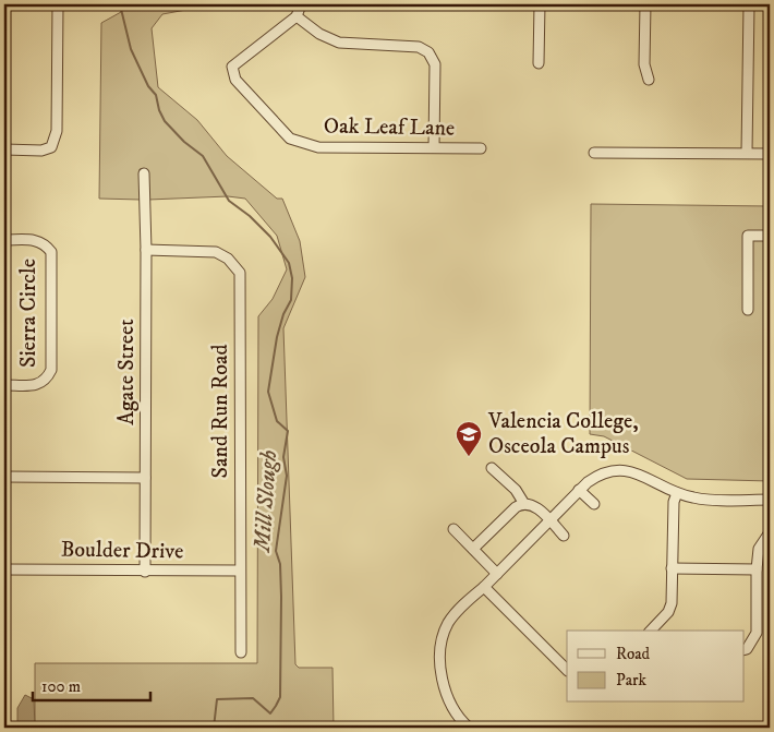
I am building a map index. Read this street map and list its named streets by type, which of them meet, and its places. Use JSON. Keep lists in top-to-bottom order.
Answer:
{
  "streets": {
    "street": [
      "Oak Leaf Lane",
      "Sierra Circle",
      "Agate Street",
      "Sand Run Road",
      "Boulder Drive"
    ]
  },
  "crossings": [
    ["Agate Street", "Sand Run Road"],
    ["Agate Street", "Boulder Drive"],
    ["Sand Run Road", "Boulder Drive"]
  ],
  "water": ["Mill Slough"],
  "places": {
    "school or university": ["Valencia College, Osceola Campus"]
  },
  "legend": ["Road", "Park"],
  "scale_bar": "100 m"
}
